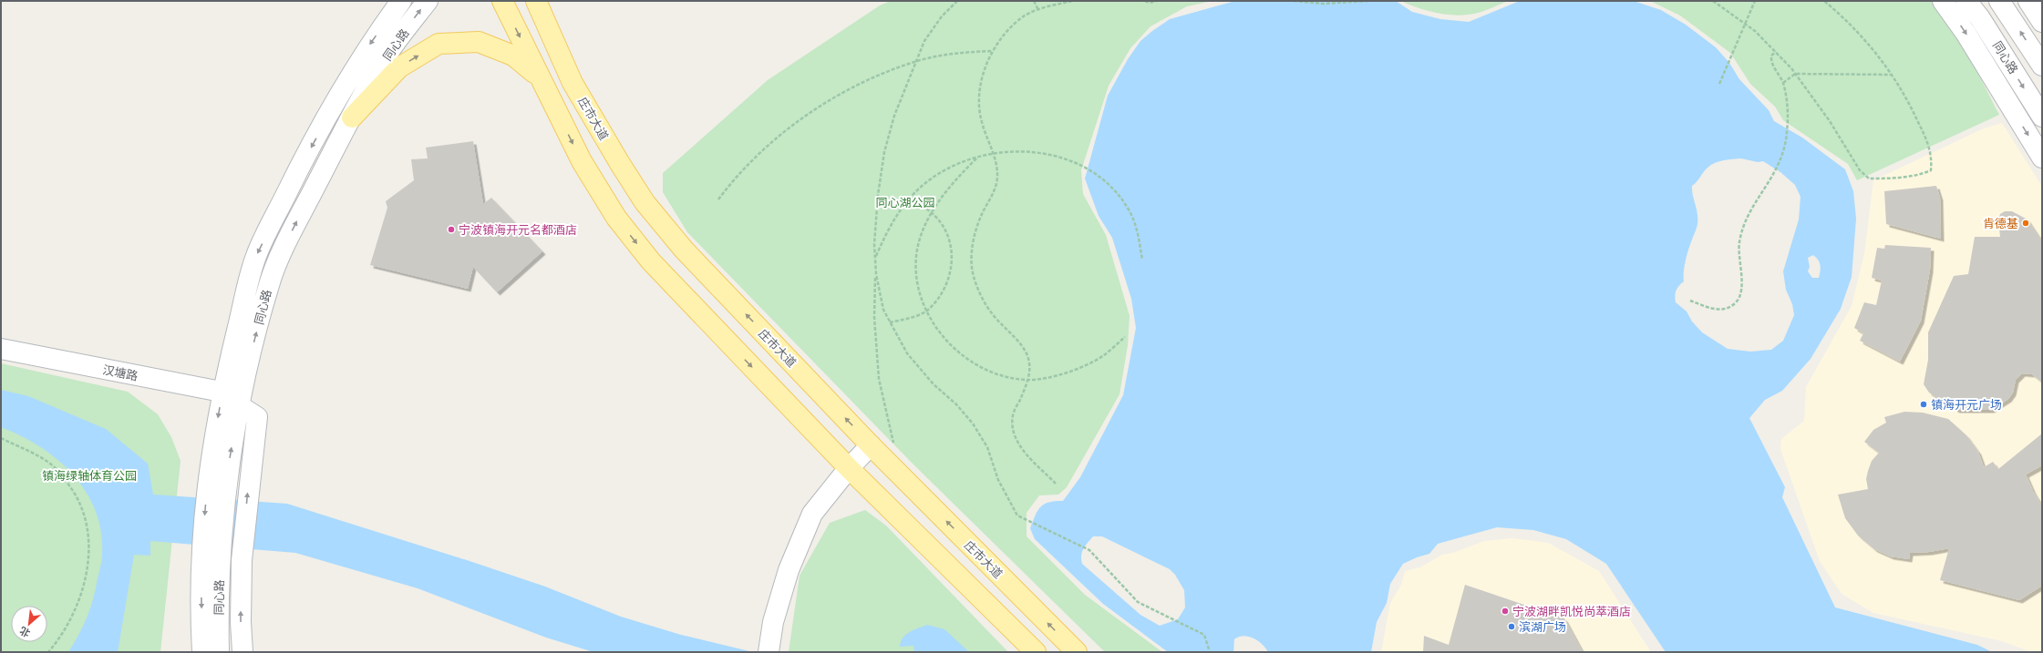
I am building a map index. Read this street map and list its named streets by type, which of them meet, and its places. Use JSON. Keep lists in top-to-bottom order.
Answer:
{
  "streets": {
    "main road": ["庄市大道"],
    "street": ["同心路", "汉塘路"]
  },
  "crossings": [
    ["同心路", "汉塘路"]
  ],
  "parks": ["同心湖公园", "镇海绿轴体育公园"],
  "places": [
    "肯德基",
    "宁波镇海开元名都酒店",
    "镇海开元广场",
    "宁波湖畔凯悦尚萃酒店",
    "滨湖广场"
  ],
  "north": "bottom left"
}
